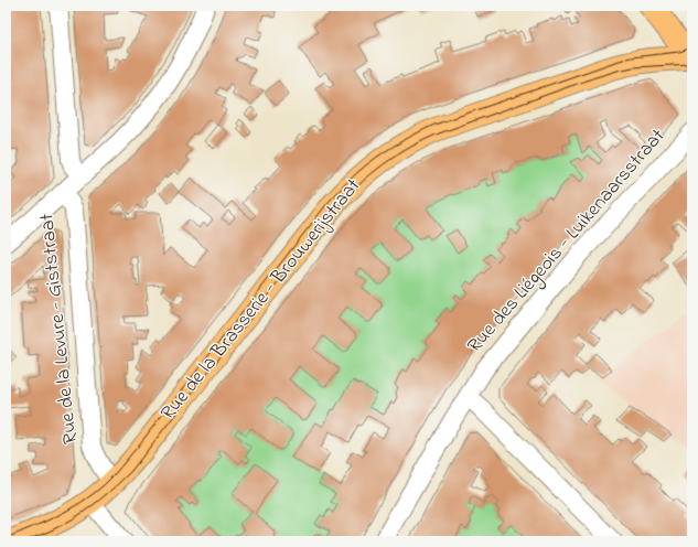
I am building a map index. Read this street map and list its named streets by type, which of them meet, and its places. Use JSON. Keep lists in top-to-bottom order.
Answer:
{
  "streets": {
    "main road": ["Rue de la Brasserie - Brouwerijstraat"],
    "street": ["Rue des Liégeois - Luikenaarsstraat", "Rue de la Levure - Giststraat"]
  },
  "crossings": [
    ["Rue de la Brasserie - Brouwerijstraat", "Rue de la Levure - Giststraat"]
  ]
}
